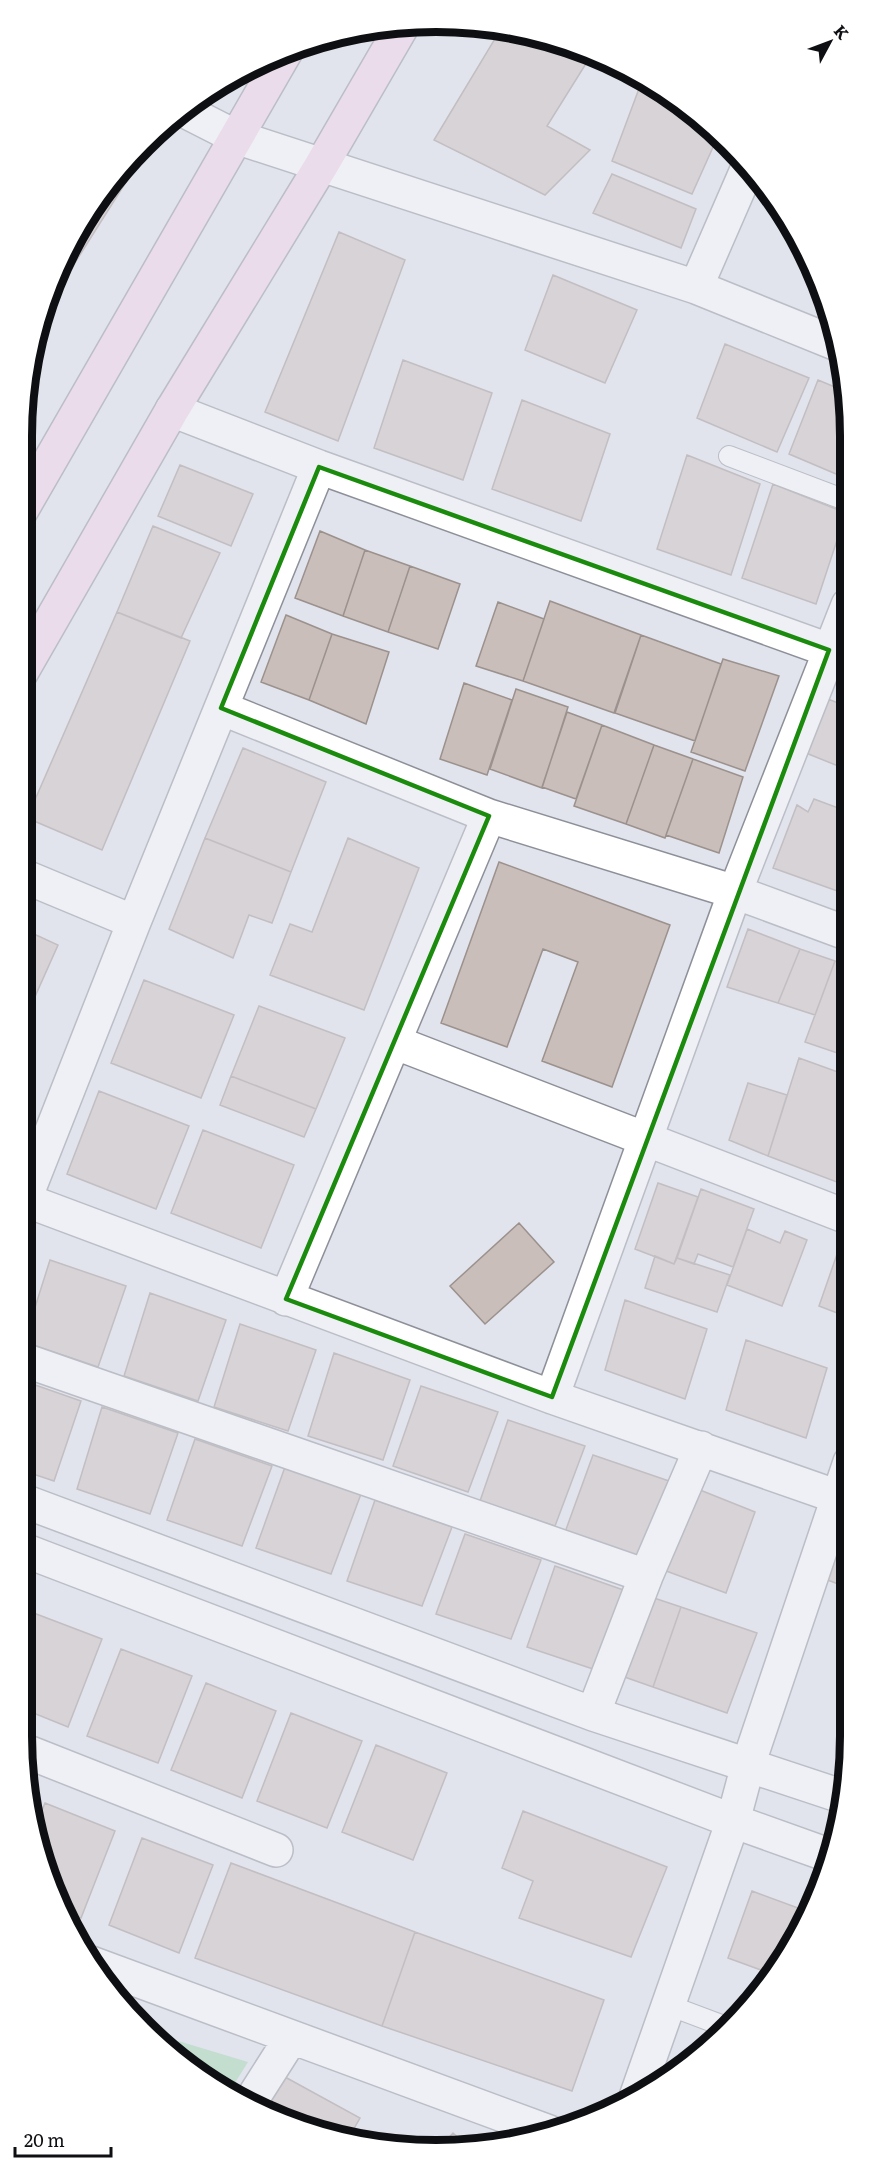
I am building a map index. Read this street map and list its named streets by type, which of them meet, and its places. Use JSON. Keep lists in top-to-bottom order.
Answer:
{
  "scale_bar": "20 m",
  "north": "top right"
}
